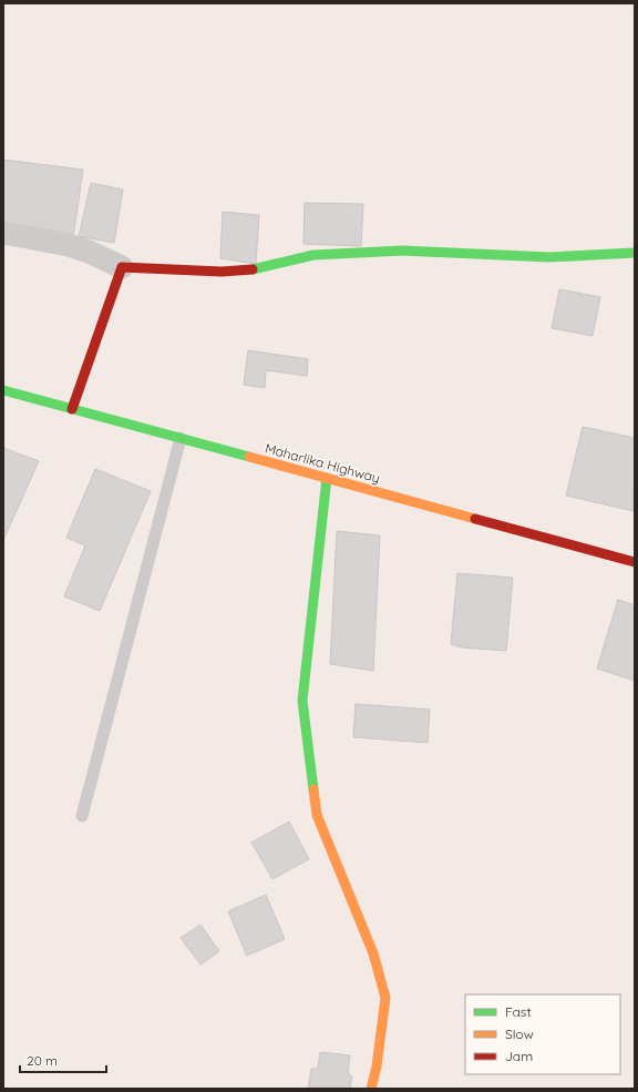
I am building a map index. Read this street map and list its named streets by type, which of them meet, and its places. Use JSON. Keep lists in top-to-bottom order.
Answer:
{
  "streets": {
    "street": ["Maharlika Highway"]
  },
  "legend": ["Fast", "Slow", "Jam"],
  "scale_bar": "20 m"
}
